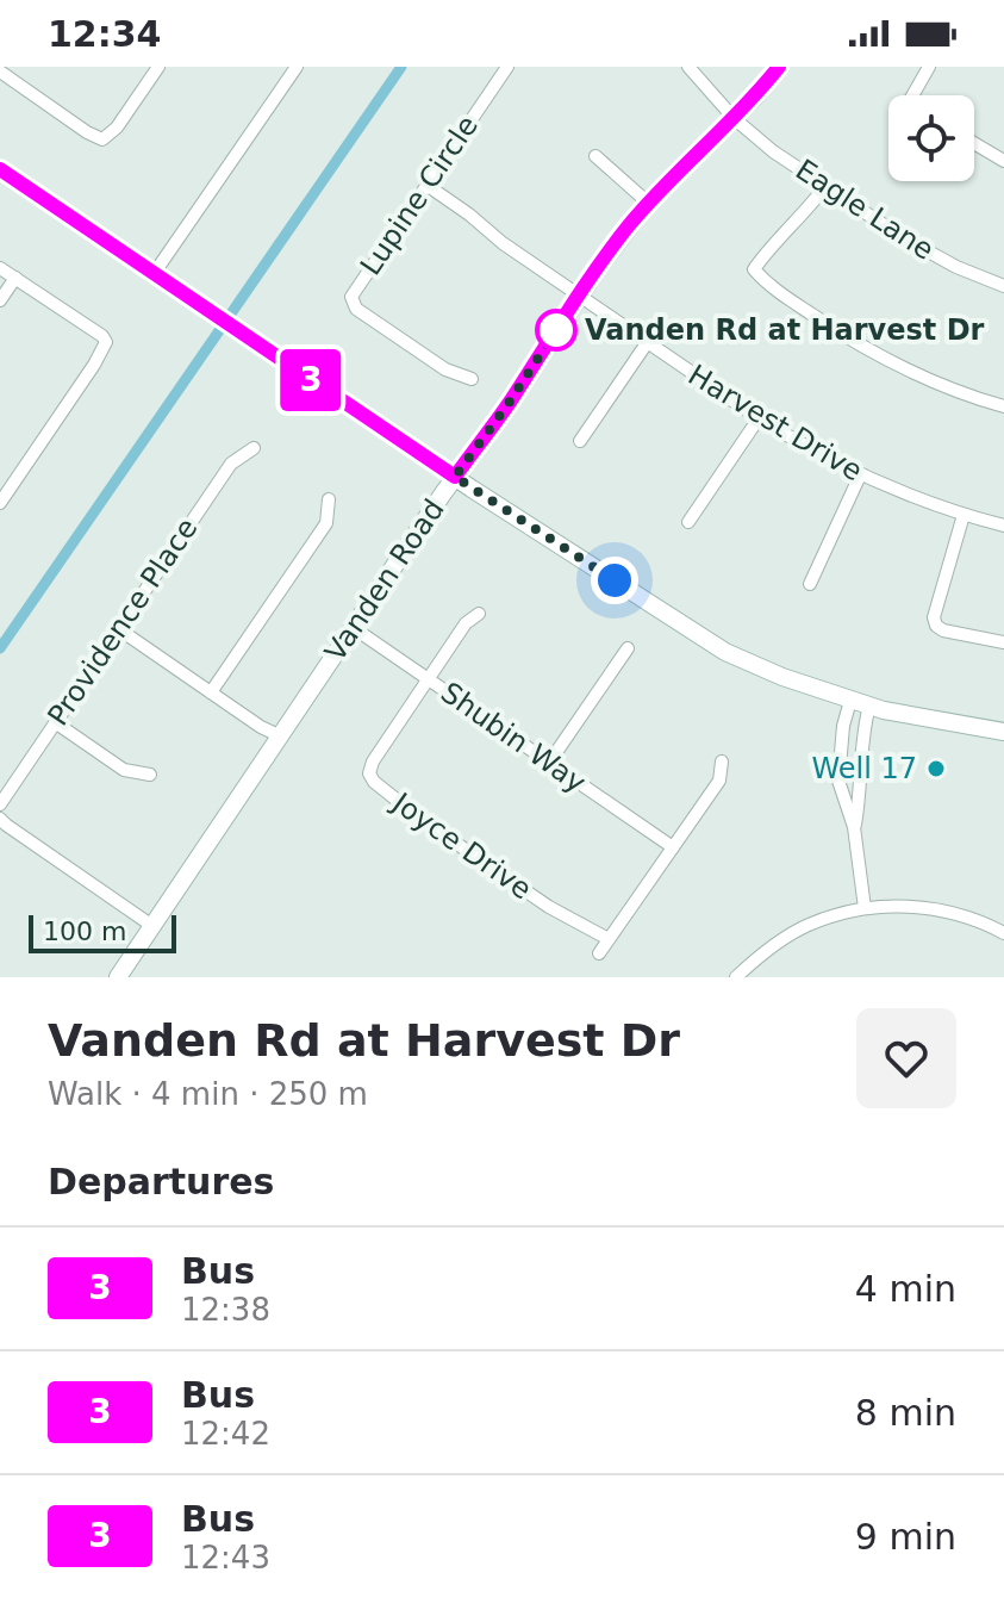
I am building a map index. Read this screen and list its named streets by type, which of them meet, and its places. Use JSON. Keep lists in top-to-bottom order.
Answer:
{
  "streets": {
    "main road": ["Vanden Road"],
    "street": [
      "Lupine Circle",
      "Eagle Lane",
      "Harvest Drive",
      "Providence Place",
      "Shubin Way",
      "Joyce Drive"
    ]
  },
  "crossings": [
    ["Lupine Circle", "Harvest Drive"],
    ["Eagle Lane", "Vanden Road"],
    ["Harvest Drive", "Vanden Road"],
    ["Vanden Road", "Shubin Way"],
    ["Shubin Way", "Joyce Drive"]
  ],
  "places": ["Vanden Rd at Harvest Dr", "Well 17"],
  "lines": ["bus line 3"],
  "scale_bar": "100 m",
  "page": {
    "status": "12:34",
    "on_map": "3",
    "scale": "100 m",
    "heading": [
      ["Vanden Rd at Harvest Dr", "Walk · 4 min · 250 m"],
      "Departures"
    ],
    "list": [
      {
        "mark": "3",
        "name": "Bus",
        "note": "12:38",
        "value": "4 min"
      },
      {
        "mark": "3",
        "name": "Bus",
        "note": "12:42",
        "value": "8 min"
      },
      {
        "mark": "3",
        "name": "Bus",
        "note": "12:43",
        "value": "9 min"
      }
    ]
  }
}
